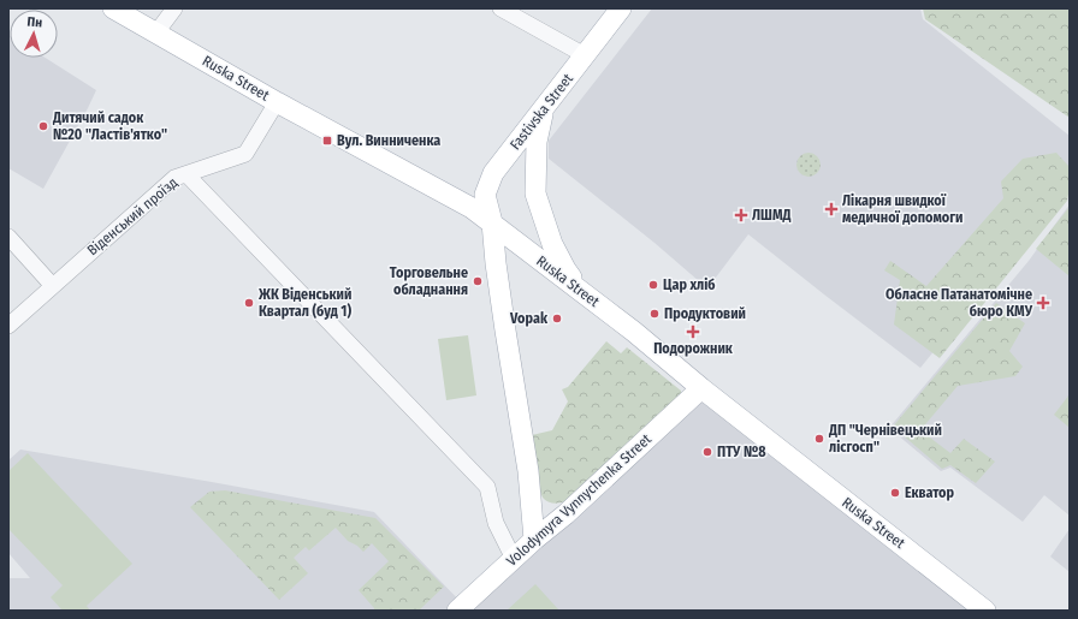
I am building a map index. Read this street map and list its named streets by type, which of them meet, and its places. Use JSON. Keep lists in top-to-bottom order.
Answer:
{
  "streets": {
    "main road": ["Ruska Street", "Fastivska Street", "Volodymyra Vynnychenka Street"],
    "street": ["Віденський проїзд"]
  },
  "crossings": [
    ["Ruska Street", "Fastivska Street"],
    ["Ruska Street", "Віденський проїзд"],
    ["Ruska Street", "Volodymyra Vynnychenka Street"],
    ["Fastivska Street", "Volodymyra Vynnychenka Street"]
  ],
  "places": {
    "other": [
      "Дитячий садок №20 \"Ластів'ятко\"",
      "Торговельне обладнання",
      "Цар хліб",
      "ЖК Віденський Квартал (буд 1)",
      "Продуктовий",
      "Vopak",
      "ДП \"Чернівецький лісгосп\"",
      "ПТУ №8",
      "Екватор"
    ],
    "transit": ["Вул. Винниченка"],
    "health": [
      "Лікарня швидкої медичної допомоги",
      "ЛШМД",
      "Обласне Патанатомічне бюро КМУ",
      "Подорожник"
    ]
  },
  "north": "top"
}
